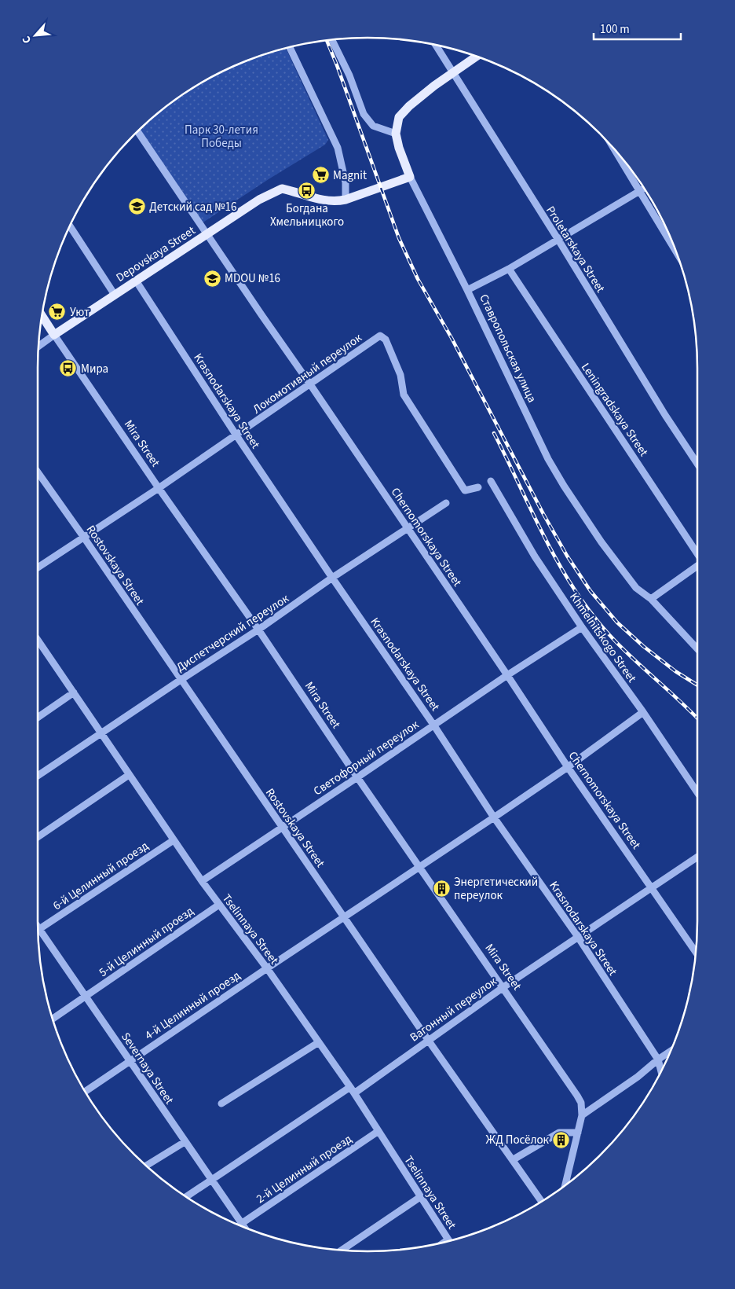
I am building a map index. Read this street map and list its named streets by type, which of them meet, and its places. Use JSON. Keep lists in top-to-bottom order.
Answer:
{
  "streets": {
    "main road": ["Depovskaya Street", "Ставропольская улица", "Mira Street"],
    "street": [
      "Proletarskaya Street",
      "Локомотивный переулок",
      "Krasnodarskaya Street",
      "Leningradskaya Street",
      "Chernomorskaya Street",
      "Rostovskaya Street",
      "Диспетчерский переулок",
      "Khmelnitskogo Street",
      "Светофорный переулок",
      "6-й Целинный проезд",
      "Tselinnaya Street",
      "5-й Целинный проезд",
      "4-й Целинный проезд",
      "Вагонный переулок",
      "Severnaya Street",
      "2-й Целинный проезд"
    ]
  },
  "crossings": [
    ["Depovskaya Street", "Ставропольская улица"],
    ["Depovskaya Street", "Krasnodarskaya Street"],
    ["Depovskaya Street", "Mira Street"],
    ["Depovskaya Street", "Chernomorskaya Street"],
    ["Локомотивный переулок", "Krasnodarskaya Street"],
    ["Локомотивный переулок", "Mira Street"],
    ["Локомотивный переулок", "Chernomorskaya Street"],
    ["Локомотивный переулок", "Rostovskaya Street"],
    ["Krasnodarskaya Street", "Диспетчерский переулок"],
    ["Krasnodarskaya Street", "Светофорный переулок"],
    ["Krasnodarskaya Street", "Вагонный переулок"],
    ["Mira Street", "Диспетчерский переулок"],
    ["Mira Street", "Светофорный переулок"],
    ["Mira Street", "Вагонный переулок"],
    ["Chernomorskaya Street", "Диспетчерский переулок"],
    ["Chernomorskaya Street", "Светофорный переулок"],
    ["Chernomorskaya Street", "Вагонный переулок"],
    ["Rostovskaya Street", "Диспетчерский переулок"],
    ["Rostovskaya Street", "Светофорный переулок"],
    ["Rostovskaya Street", "Вагонный переулок"],
    ["Диспетчерский переулок", "Tselinnaya Street"],
    ["Khmelnitskogo Street", "Светофорный переулок"],
    ["Светофорный переулок", "Tselinnaya Street"],
    ["6-й Целинный проезд", "Tselinnaya Street"],
    ["6-й Целинный проезд", "Severnaya Street"],
    ["Tselinnaya Street", "5-й Целинный проезд"],
    ["Tselinnaya Street", "4-й Целинный проезд"],
    ["Tselinnaya Street", "Вагонный переулок"],
    ["Tselinnaya Street", "2-й Целинный проезд"],
    ["5-й Целинный проезд", "Severnaya Street"],
    ["4-й Целинный проезд", "Severnaya Street"],
    ["Вагонный переулок", "Severnaya Street"],
    ["Severnaya Street", "2-й Целинный проезд"]
  ],
  "parks": ["Парк 30-летия Победы"],
  "places": {
    "supermarket": ["Magnit", "Уют"],
    "bus stop": ["Богдана Хмельницкого", "Мира"],
    "school or university": ["Детский сад №16", "MDOU №16"],
    "building": ["Энергетический переулок", "ЖД Посёлок"]
  },
  "scale_bar": "100 m",
  "north": "bottom left"
}
